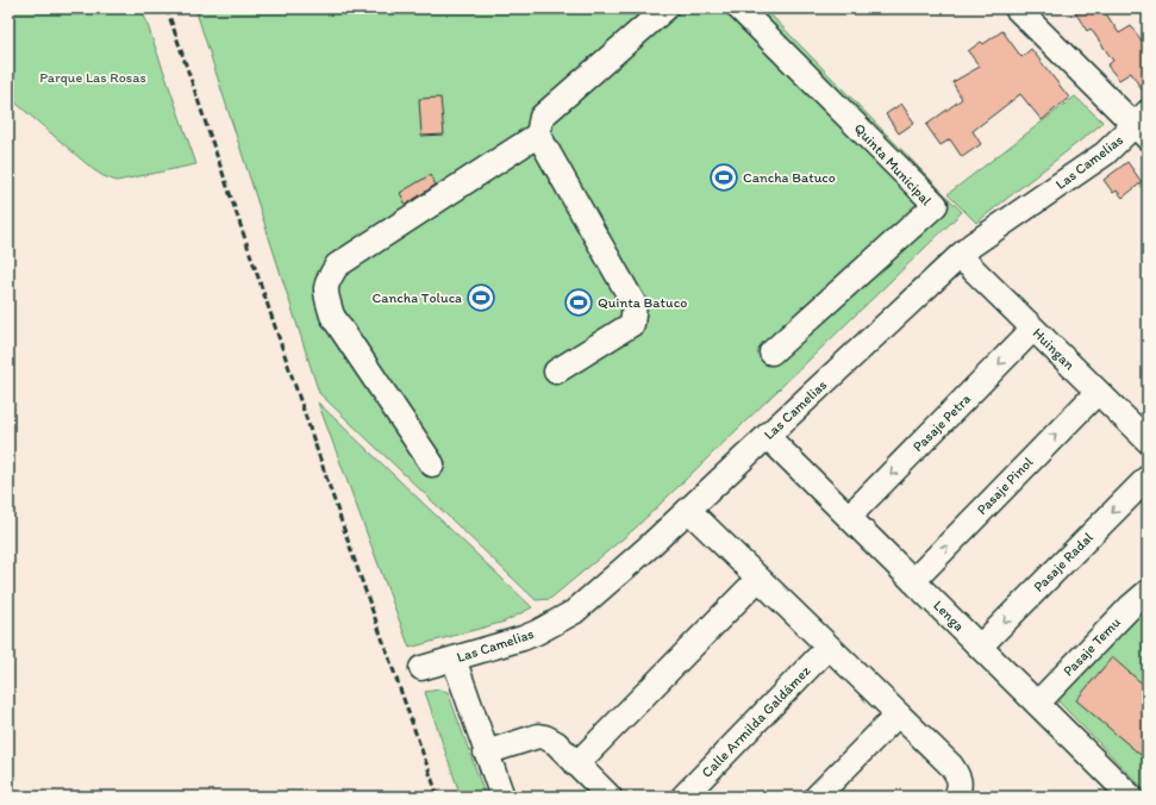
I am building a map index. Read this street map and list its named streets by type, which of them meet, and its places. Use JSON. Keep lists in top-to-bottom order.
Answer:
{
  "streets": {
    "street": [
      "Las Camelias",
      "Quinta Municipal",
      "Huingan",
      "Pasaje Petra",
      "Pasaje Pinol",
      "Pasaje Radal",
      "Lenga",
      "Pasaje Temu",
      "Calle Armilda Galdámez"
    ]
  },
  "crossings": [
    ["Las Camelias", "Huingan"],
    ["Las Camelias", "Lenga"],
    ["Huingan", "Pasaje Petra"],
    ["Huingan", "Pasaje Pinol"],
    ["Pasaje Petra", "Lenga"],
    ["Pasaje Pinol", "Lenga"],
    ["Pasaje Radal", "Lenga"],
    ["Lenga", "Pasaje Temu"]
  ],
  "one_way": ["Pasaje Petra", "Pasaje Pinol", "Pasaje Radal"],
  "parks": ["Parque Las Rosas"],
  "places": {
    "sports": ["Cancha Batuco", "Cancha Toluca", "Quinta Batuco"]
  }
}
